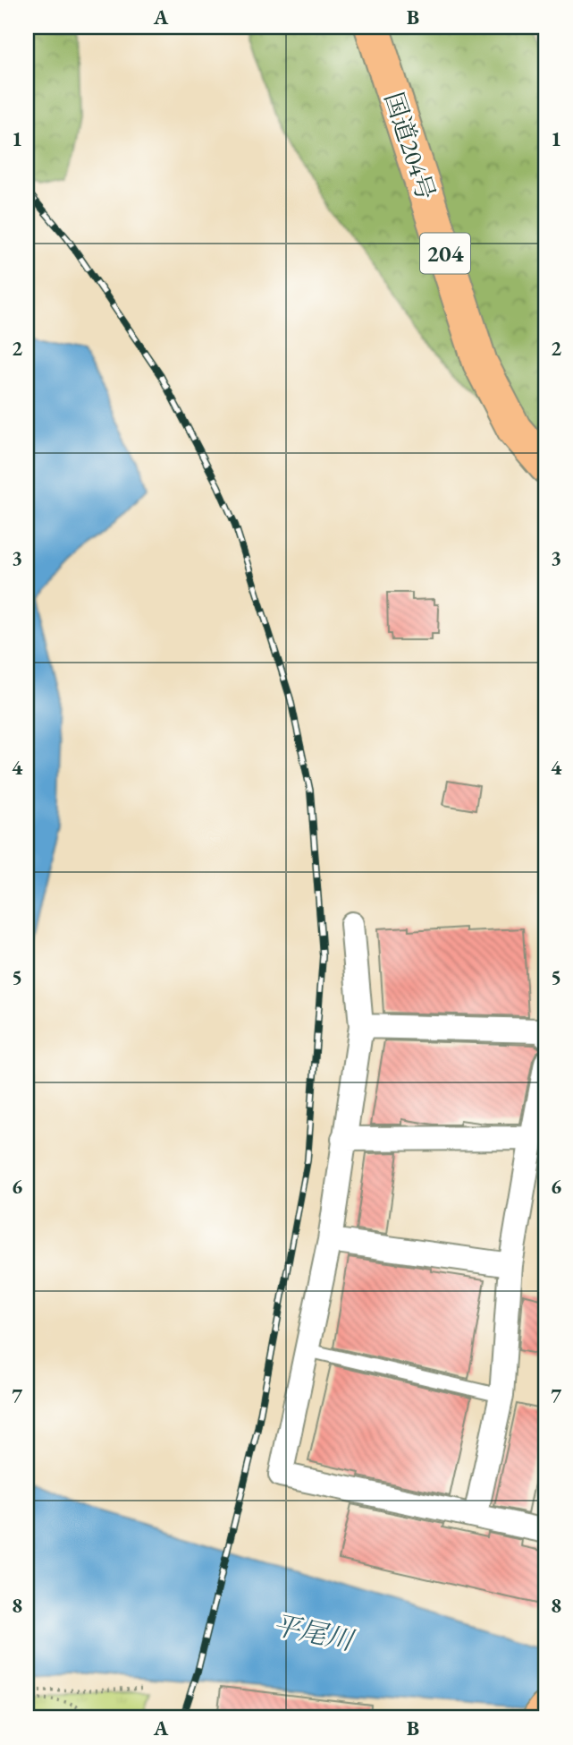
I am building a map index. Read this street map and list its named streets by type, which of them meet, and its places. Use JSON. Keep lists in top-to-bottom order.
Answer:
{
  "streets": {
    "highway": ["国道204号", "204"]
  },
  "water": ["平尾川"],
  "grid": {
    "columns": ["A", "B"],
    "rows": [
      "1",
      "2",
      "3",
      "4",
      "5",
      "6",
      "7",
      "8"
    ]
  }
}
